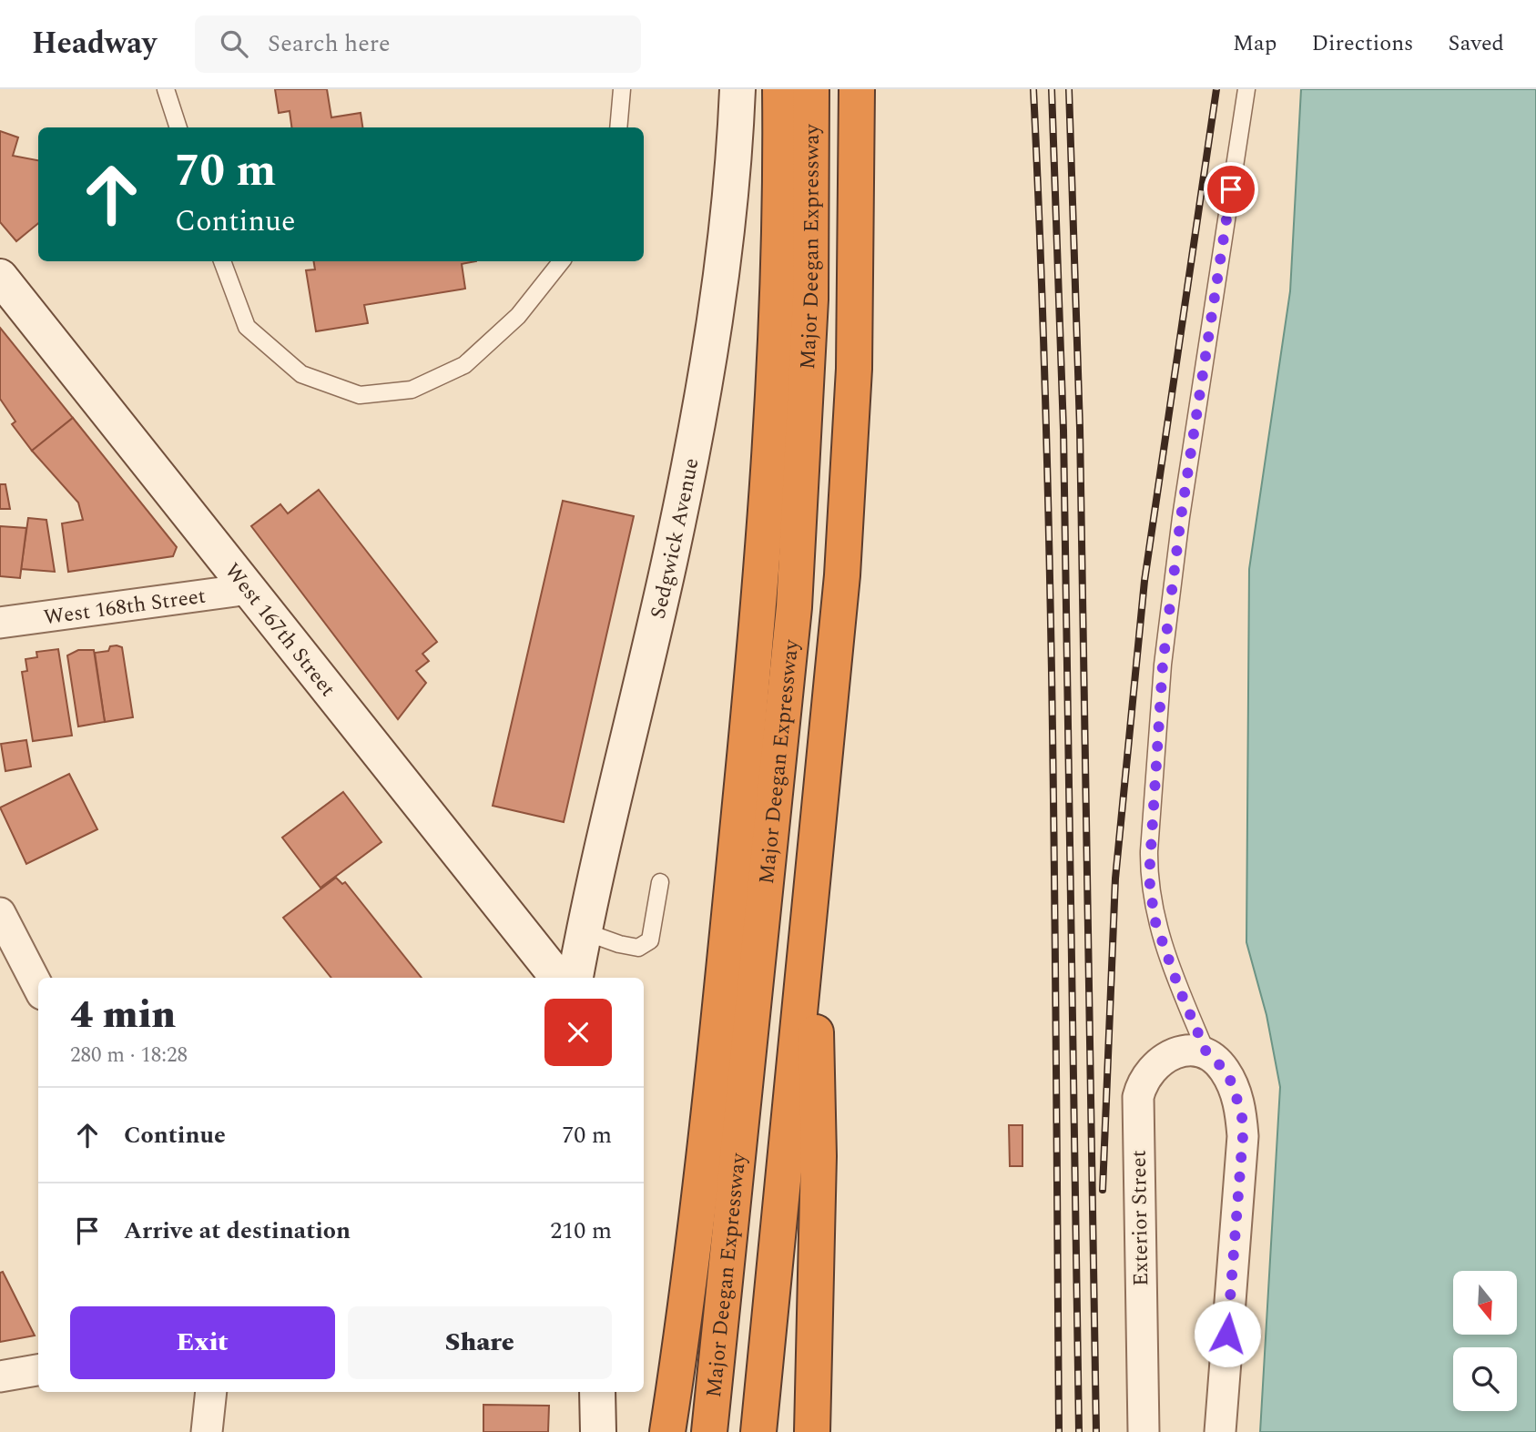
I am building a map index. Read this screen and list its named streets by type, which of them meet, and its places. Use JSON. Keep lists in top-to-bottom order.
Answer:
{
  "streets": {
    "highway": ["Major Deegan Expressway"],
    "main road": ["Sedgwick Avenue", "West 167th Street"],
    "street": ["West 168th Street", "Exterior Street"]
  },
  "crossings": [
    ["West 168th Street", "West 167th Street"]
  ],
  "north": "bottom",
  "page": {
    "header": "Headway",
    "search": "Search here",
    "nav": ["Map", "Directions", "Saved"],
    "turn": ["70 m", "Continue"],
    "heading": ["4 min", "280 m · 18:28"],
    "list": [
      {
        "name": "Continue",
        "value": "70 m"
      },
      {
        "name": "Arrive at destination",
        "value": "210 m"
      }
    ],
    "buttons": ["Exit", "Share"]
  }
}
